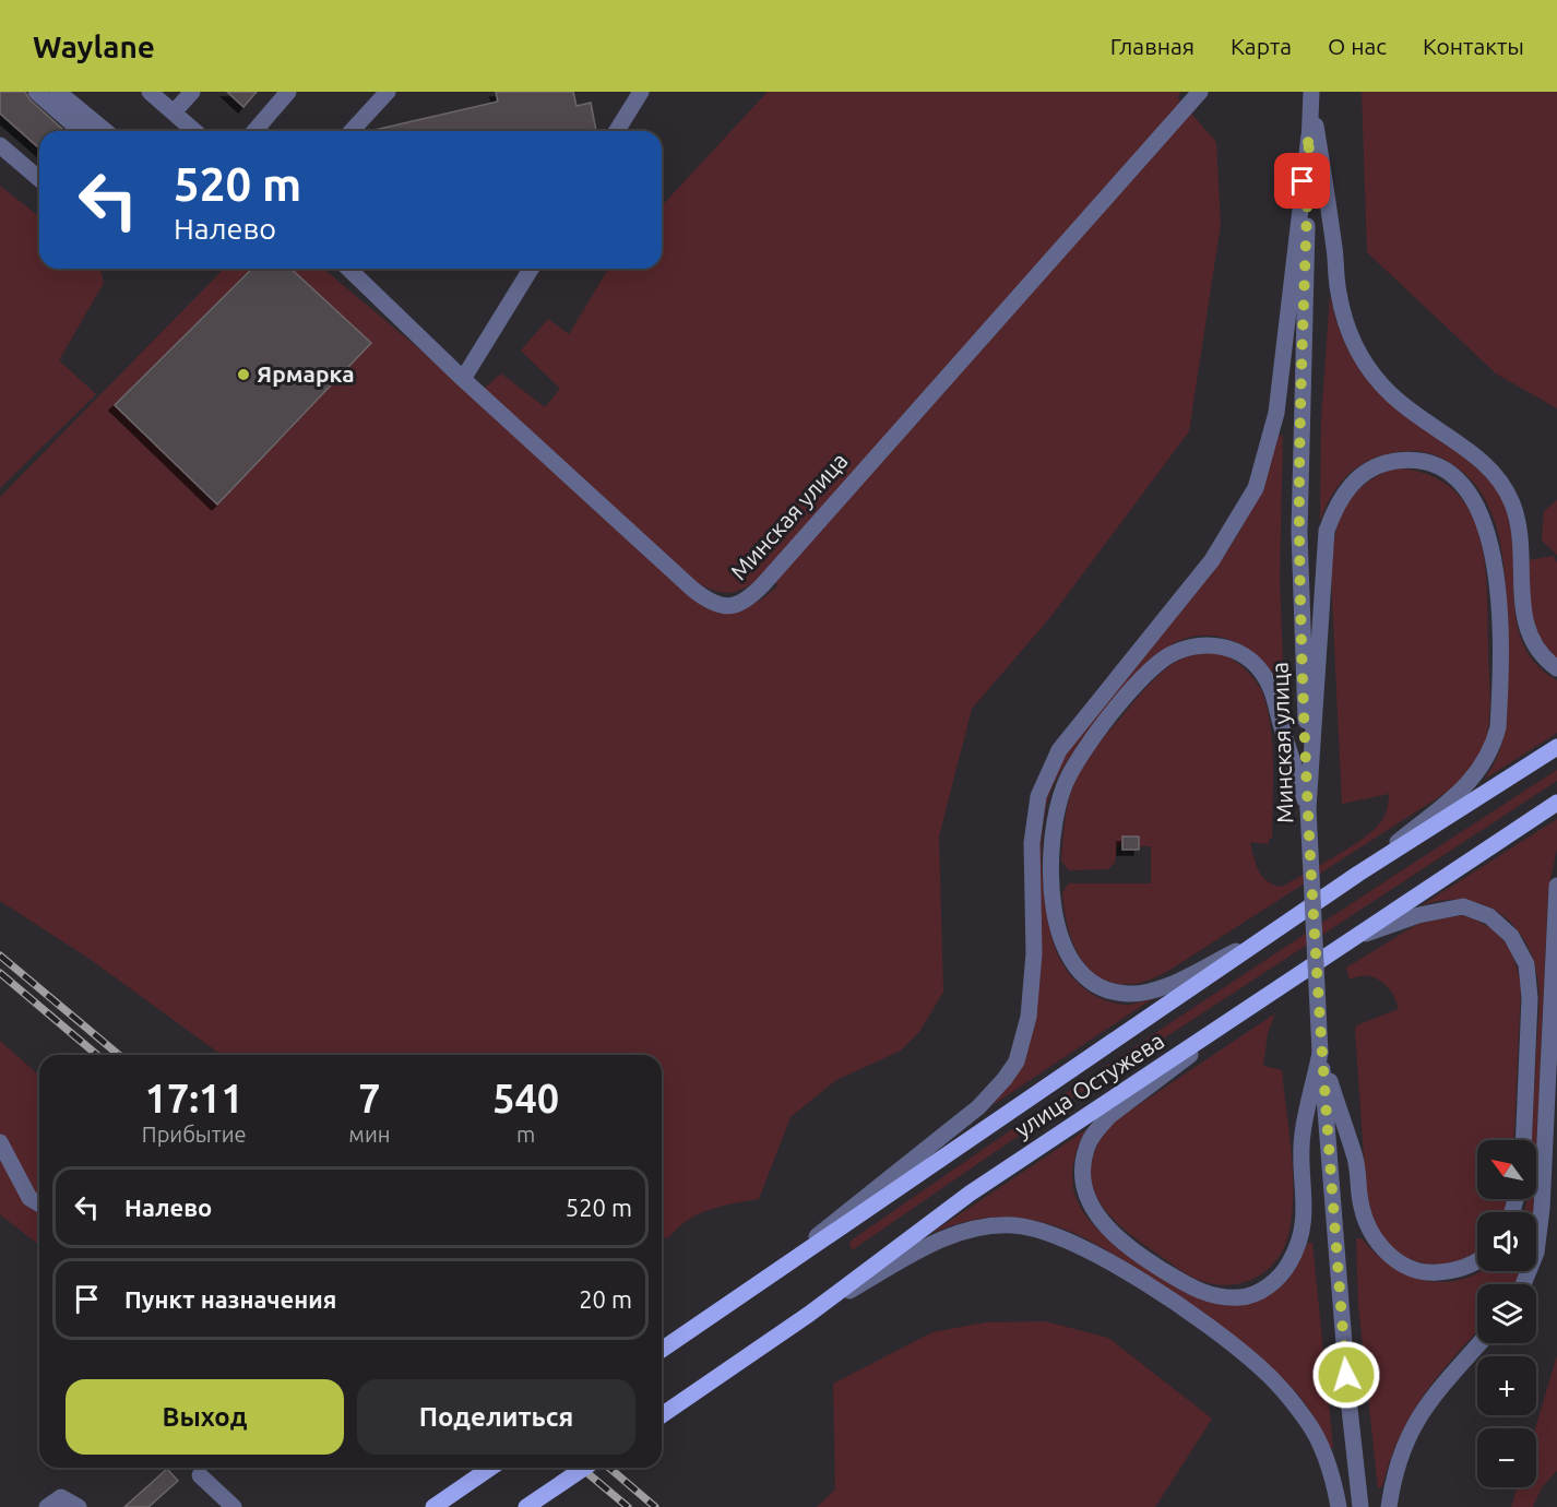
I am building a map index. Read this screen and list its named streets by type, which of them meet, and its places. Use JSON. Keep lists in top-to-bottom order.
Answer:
{
  "streets": {
    "main road": ["улица Остужева"],
    "street": ["Минская улица"]
  },
  "places": ["Ярмарка"],
  "north": "top left",
  "page": {
    "header": "Waylane",
    "nav": [
      "Главная",
      "Карта",
      "О нас",
      "Контакты"
    ],
    "turn": ["520 m", "Налево"],
    "eta": [
      "17:11",
      "Прибытие",
      "7",
      "мин",
      "540",
      "m"
    ],
    "map_buttons": ["+", "−"],
    "list": [
      {
        "name": "Налево",
        "value": "520 m"
      },
      {
        "name": "Пункт назначения",
        "value": "20 m"
      }
    ],
    "buttons": ["Выход", "Поделиться"]
  }
}
